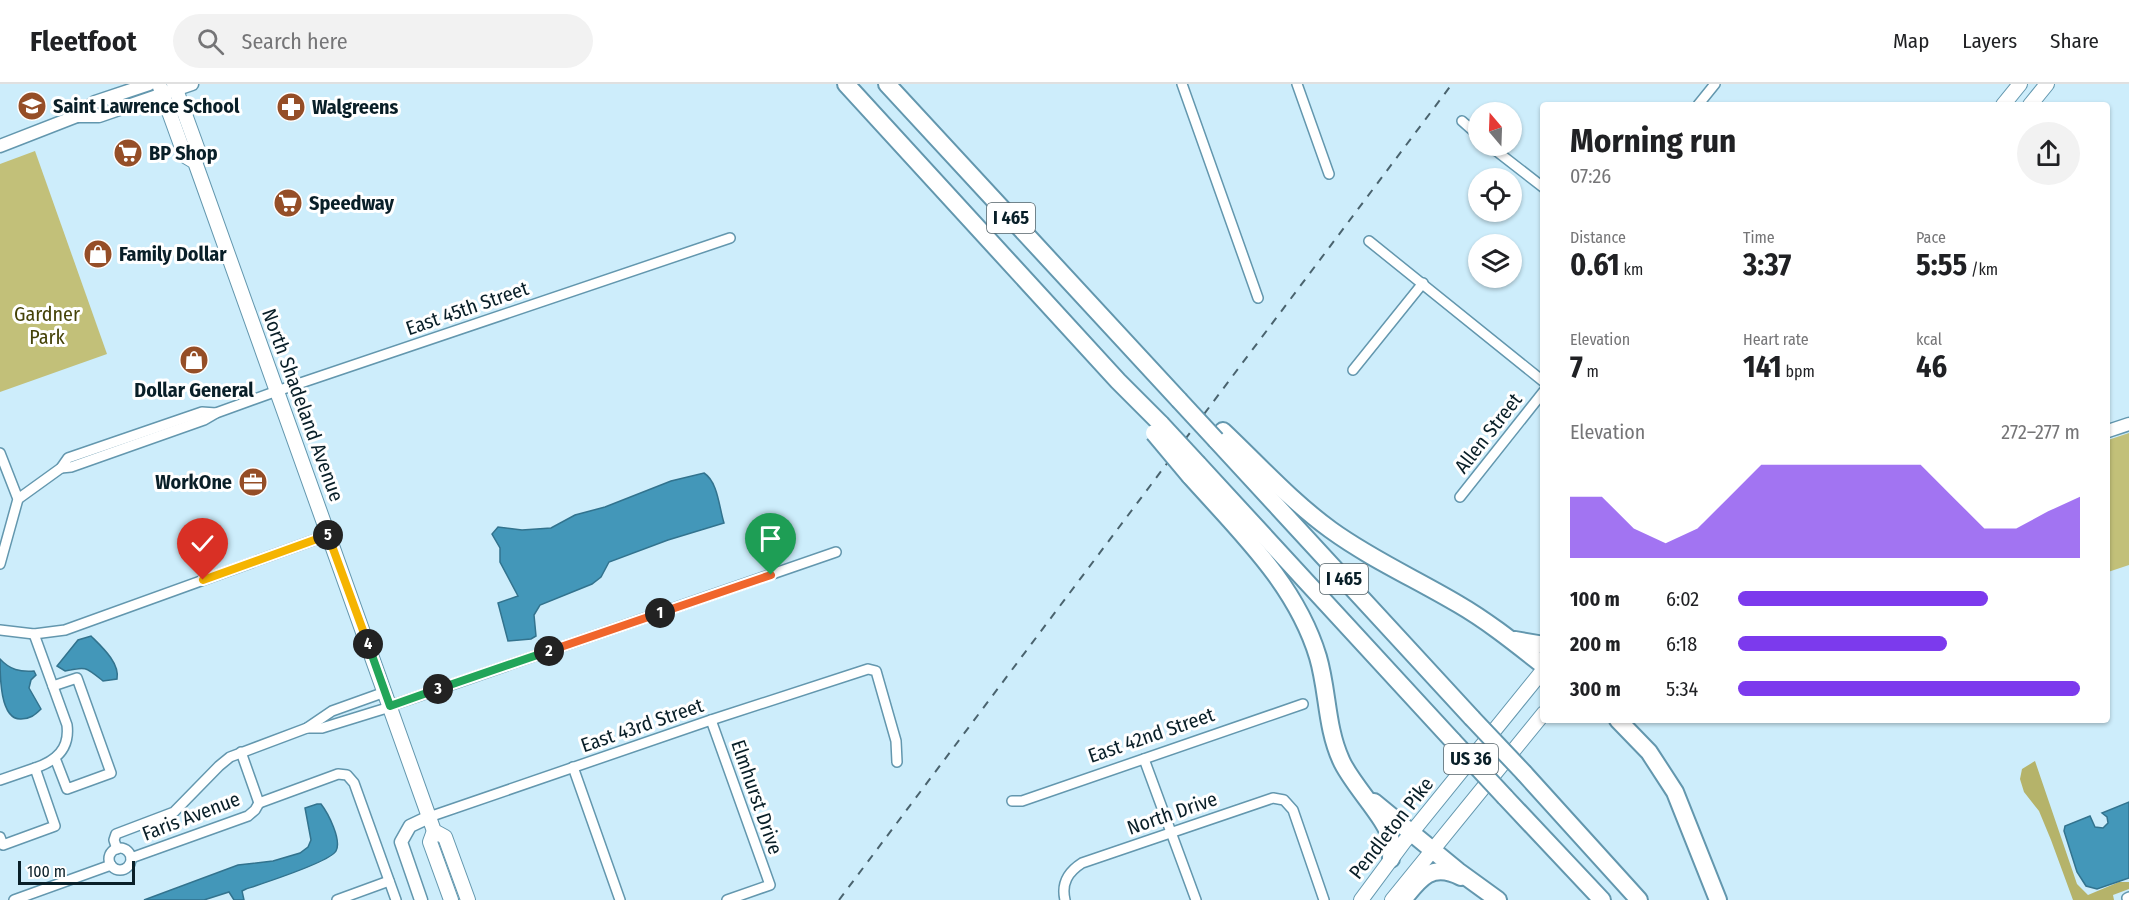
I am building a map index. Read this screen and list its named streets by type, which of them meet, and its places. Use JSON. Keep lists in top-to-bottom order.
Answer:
{
  "streets": {
    "highway": ["I 465"],
    "main road": ["North Shadeland Avenue", "US 36", "Pendleton Pike"],
    "street": [
      "East 45th Street",
      "Allen Street",
      "East 43rd Street",
      "East 42nd Street",
      "Elmhurst Drive",
      "North Drive",
      "Faris Avenue"
    ]
  },
  "crossings": [
    ["East 45th Street", "North Shadeland Avenue"],
    ["North Shadeland Avenue", "East 43rd Street"],
    ["North Shadeland Avenue", "Faris Avenue"],
    ["East 43rd Street", "Elmhurst Drive"]
  ],
  "parks": ["Gardner Park"],
  "places": {
    "school or university": ["Saint Lawrence School"],
    "pharmacy": ["Walgreens"],
    "supermarket": ["BP Shop", "Speedway"],
    "shop": ["Family Dollar", "Dollar General"],
    "office": ["WorkOne"]
  },
  "scale_bar": "100 m",
  "north": "top",
  "page": {
    "header": "Fleetfoot",
    "search": "Search here",
    "nav": ["Map", "Layers", "Share"],
    "heading": ["Morning run", "07:26"],
    "stats": [
      ["Distance", "0.61 km"],
      ["Time", "3:37"],
      ["Pace", "5:55 /km"],
      ["Elevation", "7 m"],
      ["Heart rate", "141 bpm"],
      ["kcal", "46"]
    ],
    "chart": ["Elevation", "272–277 m"],
    "pins": [
      "5",
      "1",
      "4",
      "2",
      "3"
    ],
    "list": [
      {
        "name": "100 m",
        "note": "6:02"
      },
      {
        "name": "200 m",
        "note": "6:18"
      },
      {
        "name": "300 m",
        "note": "5:34"
      }
    ],
    "scale": "100 m"
  }
}
